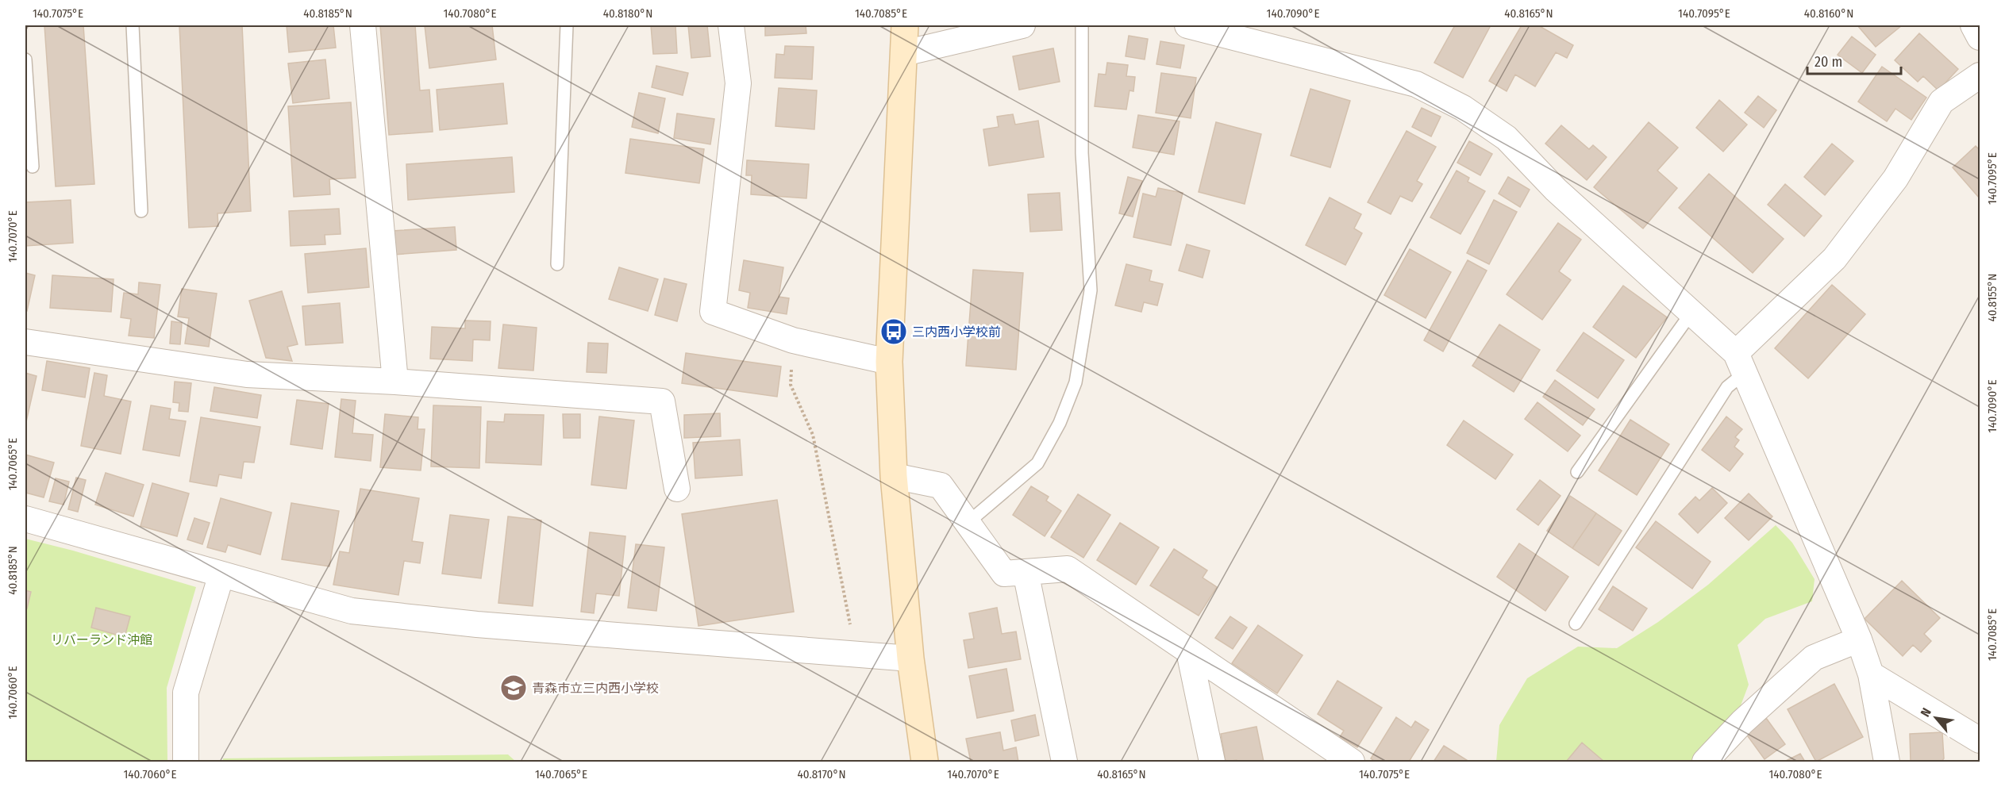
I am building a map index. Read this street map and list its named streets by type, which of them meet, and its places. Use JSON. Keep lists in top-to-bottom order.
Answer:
{
  "parks": ["リバーランド沖館"],
  "places": {
    "bus stop": ["三内西小学校前"],
    "school or university": ["青森市立三内西小学校"]
  },
  "scale_bar": "20 m",
  "north": "top left",
  "coordinates": [
    "140.7075°E",
    "40.8185°N",
    "140.7080°E",
    "40.8180°N",
    "140.7085°E",
    "140.7090°E",
    "40.8165°N",
    "140.7095°E",
    "40.8160°N",
    "140.7070°E",
    "40.8155°N",
    "140.7065°E",
    "140.7060°E",
    "40.8170°N"
  ]
}
